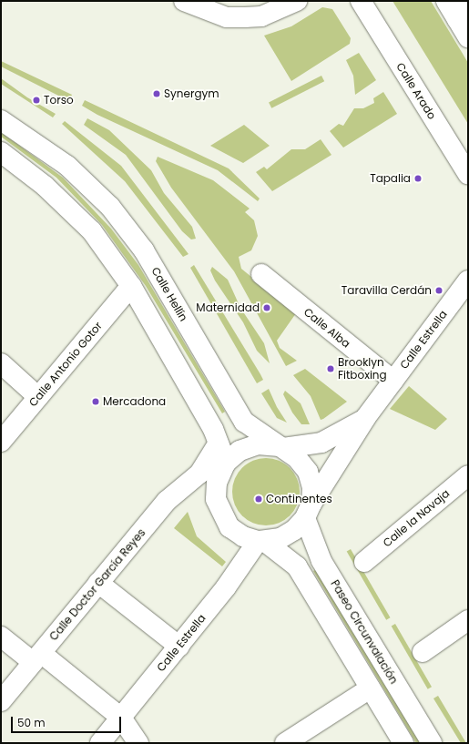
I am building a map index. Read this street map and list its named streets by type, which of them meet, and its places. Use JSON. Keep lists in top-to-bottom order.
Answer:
{
  "streets": {
    "street": [
      "Calle Arado",
      "Calle Hellín",
      "Calle Alba",
      "Calle Estrella",
      "Calle Antonio Gotor",
      "Calle la Navaja",
      "Calle Doctor García Reyes",
      "Paseo Circunvalación"
    ]
  },
  "crossings": [
    ["Calle Hellín", "Calle Estrella"],
    ["Calle Hellín", "Calle Doctor García Reyes"],
    ["Calle Hellín", "Paseo Circunvalación"],
    ["Calle Alba", "Calle Estrella"],
    ["Calle Estrella", "Calle Doctor García Reyes"],
    ["Calle Estrella", "Paseo Circunvalación"],
    ["Calle Doctor García Reyes", "Paseo Circunvalación"]
  ],
  "places": [
    "Synergym",
    "Torso",
    "Tapalia",
    "Taravilla Cerdán",
    "Maternidad",
    "Brooklyn Fitboxing",
    "Mercadona",
    "Continentes"
  ],
  "scale_bar": "50 m"
}
